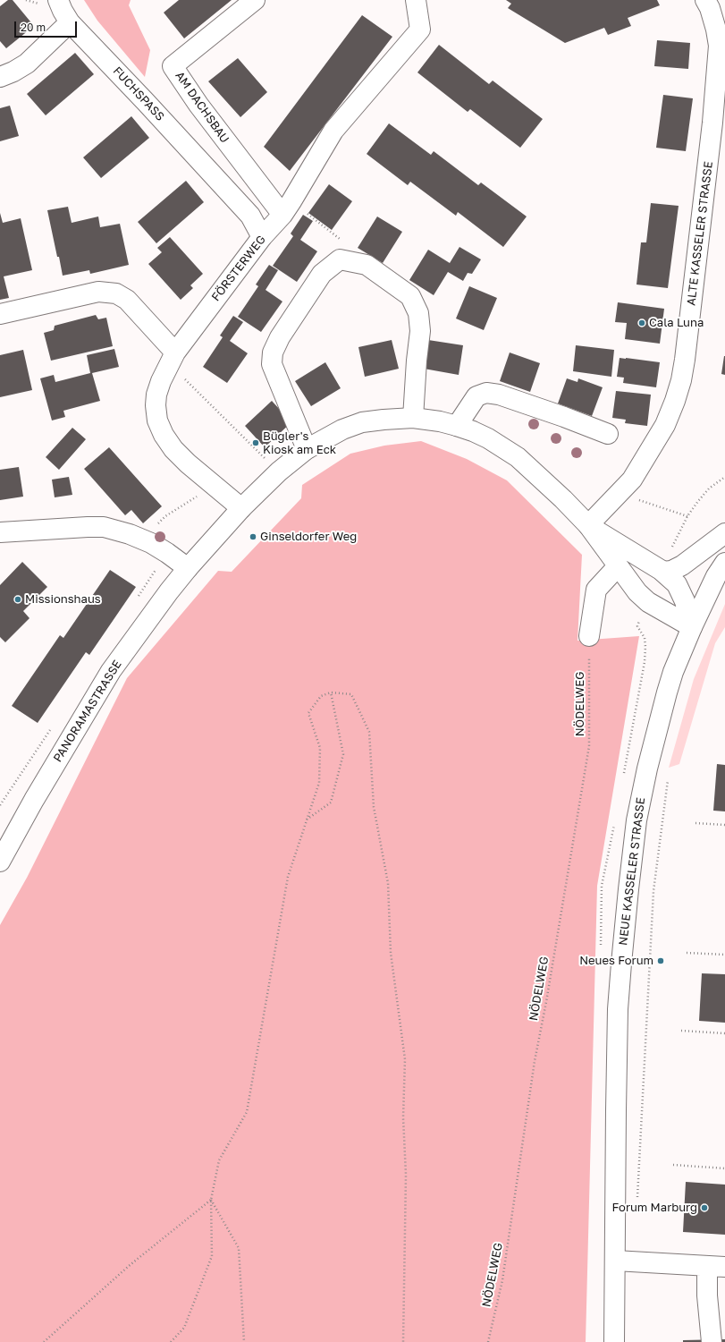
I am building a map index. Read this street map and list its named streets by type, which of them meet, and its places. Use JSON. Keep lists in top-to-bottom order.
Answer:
{
  "streets": {
    "street": [
      "FUCHSPASS",
      "AM DACHSBAU",
      "ALTE KASSELER STRASSE",
      "FÖRSTERWEG",
      "PANORAMASTRASSE",
      "NEUE KASSELER STRASSE"
    ],
    "path": ["NÖDELWEG"]
  },
  "crossings": [
    ["FUCHSPASS", "FÖRSTERWEG"],
    ["AM DACHSBAU", "FÖRSTERWEG"]
  ],
  "places": [
    "Cala Luna",
    "Bügler's Kiosk am Eck",
    "Ginseldorfer Weg",
    "Missionshaus",
    "Neues Forum",
    "Forum Marburg"
  ],
  "scale_bar": "20 m"
}
